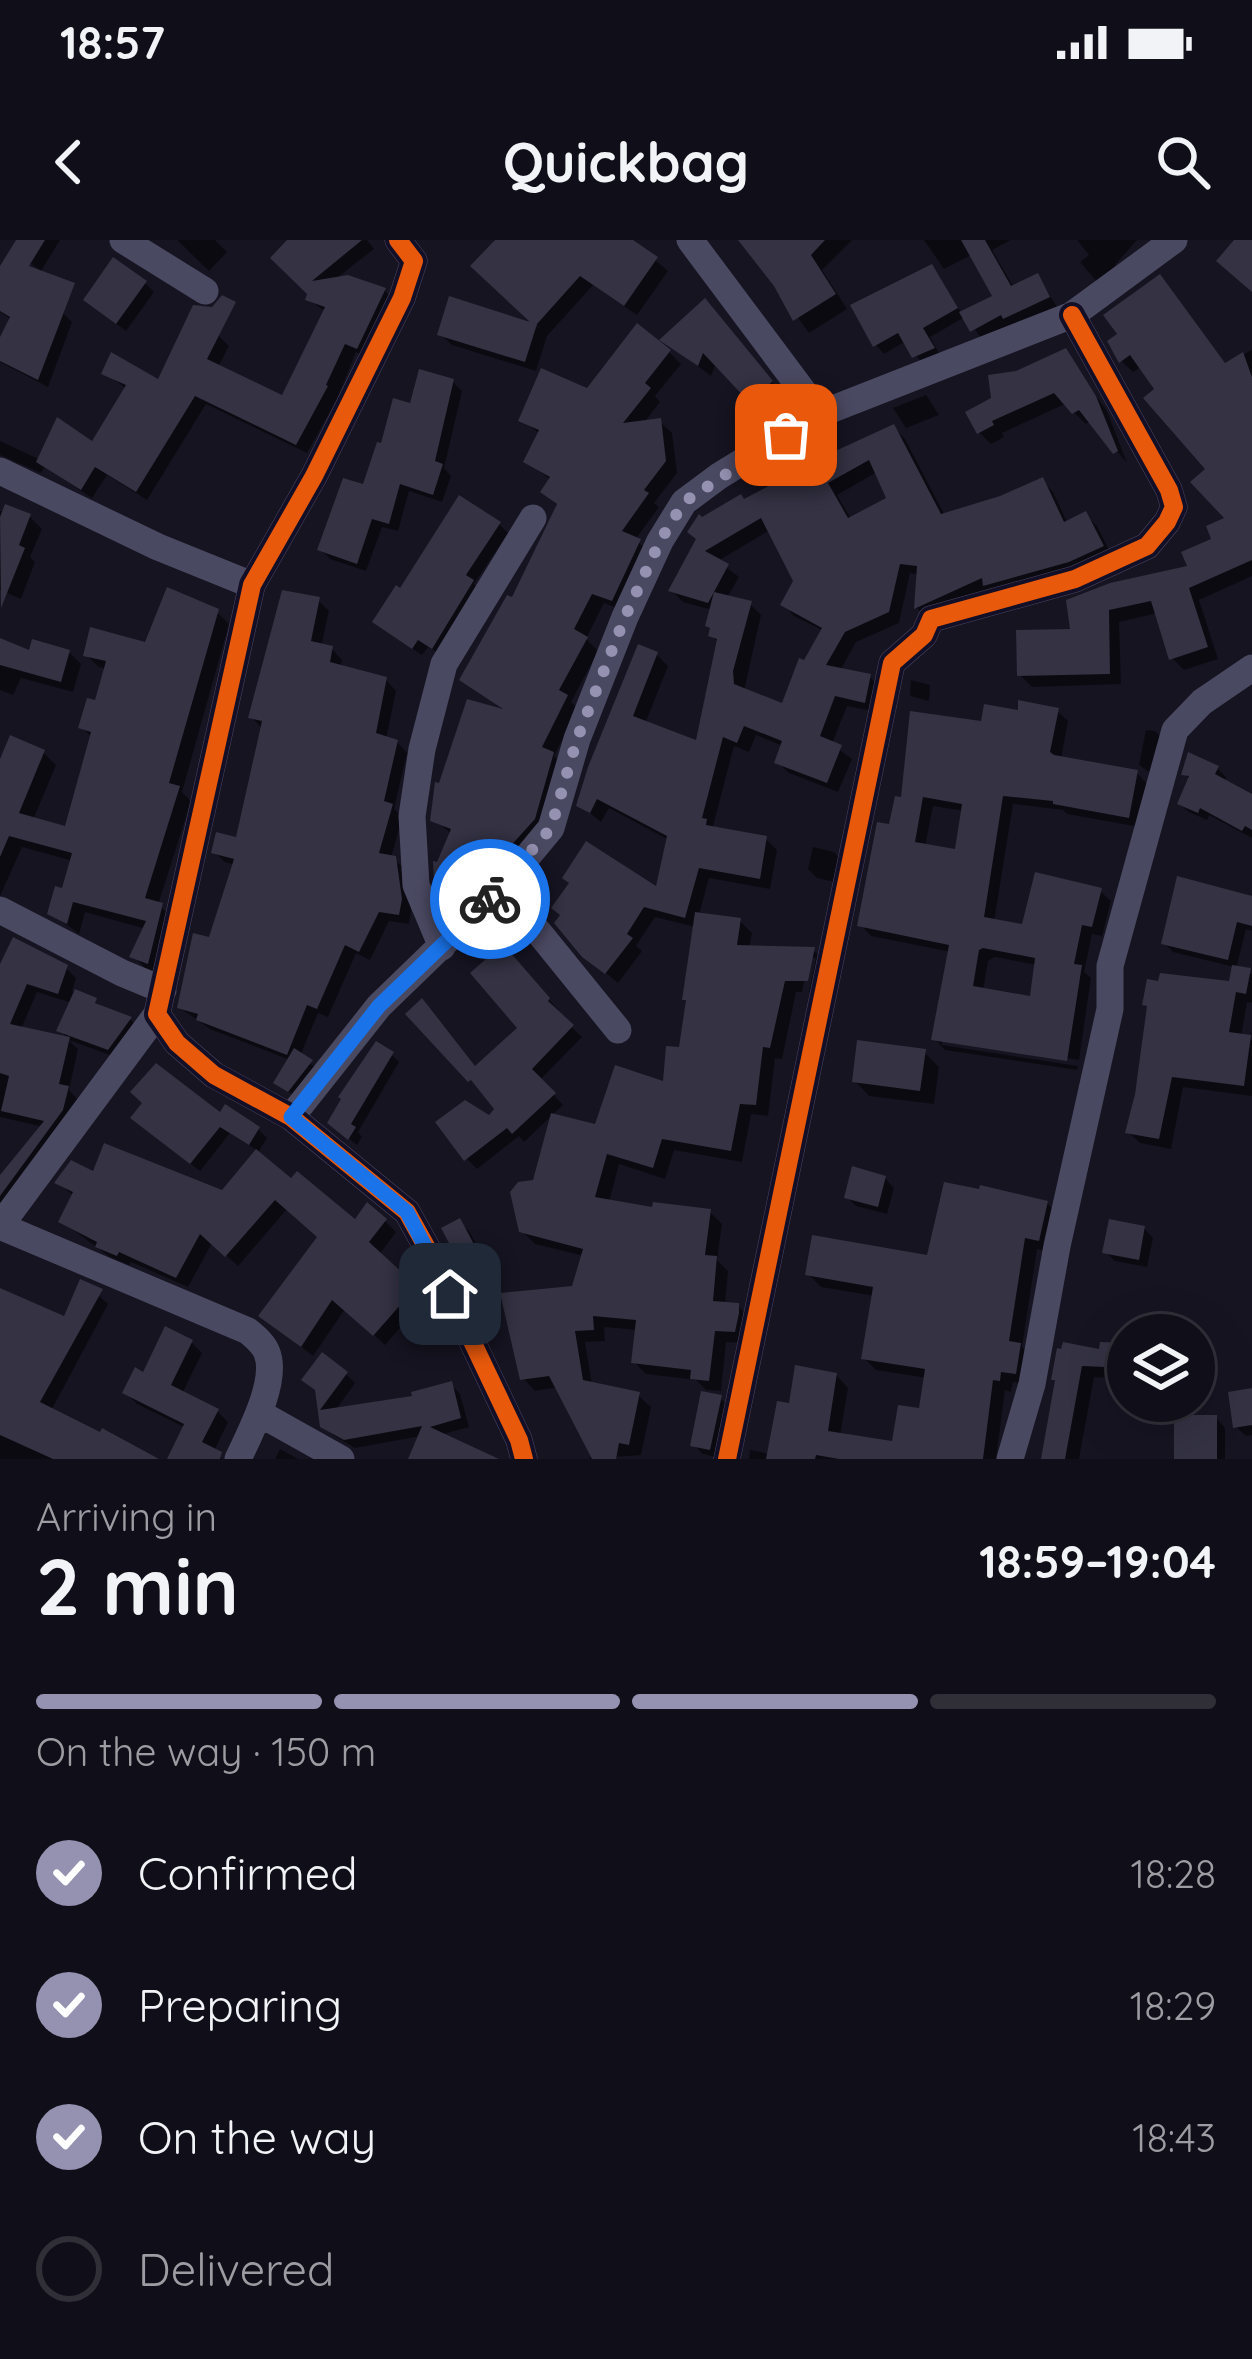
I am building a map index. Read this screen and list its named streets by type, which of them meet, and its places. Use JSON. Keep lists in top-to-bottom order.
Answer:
{
  "page": {
    "status": "18:57",
    "header": "Quickbag",
    "heading": ["2 min", "Arriving in", "18:59–19:04"],
    "bar": "On the way · 150 m",
    "list": [
      ["Confirmed", "18:28"],
      ["Preparing", "18:29"],
      ["On the way", "18:43"],
      "Delivered"
    ]
  }
}
